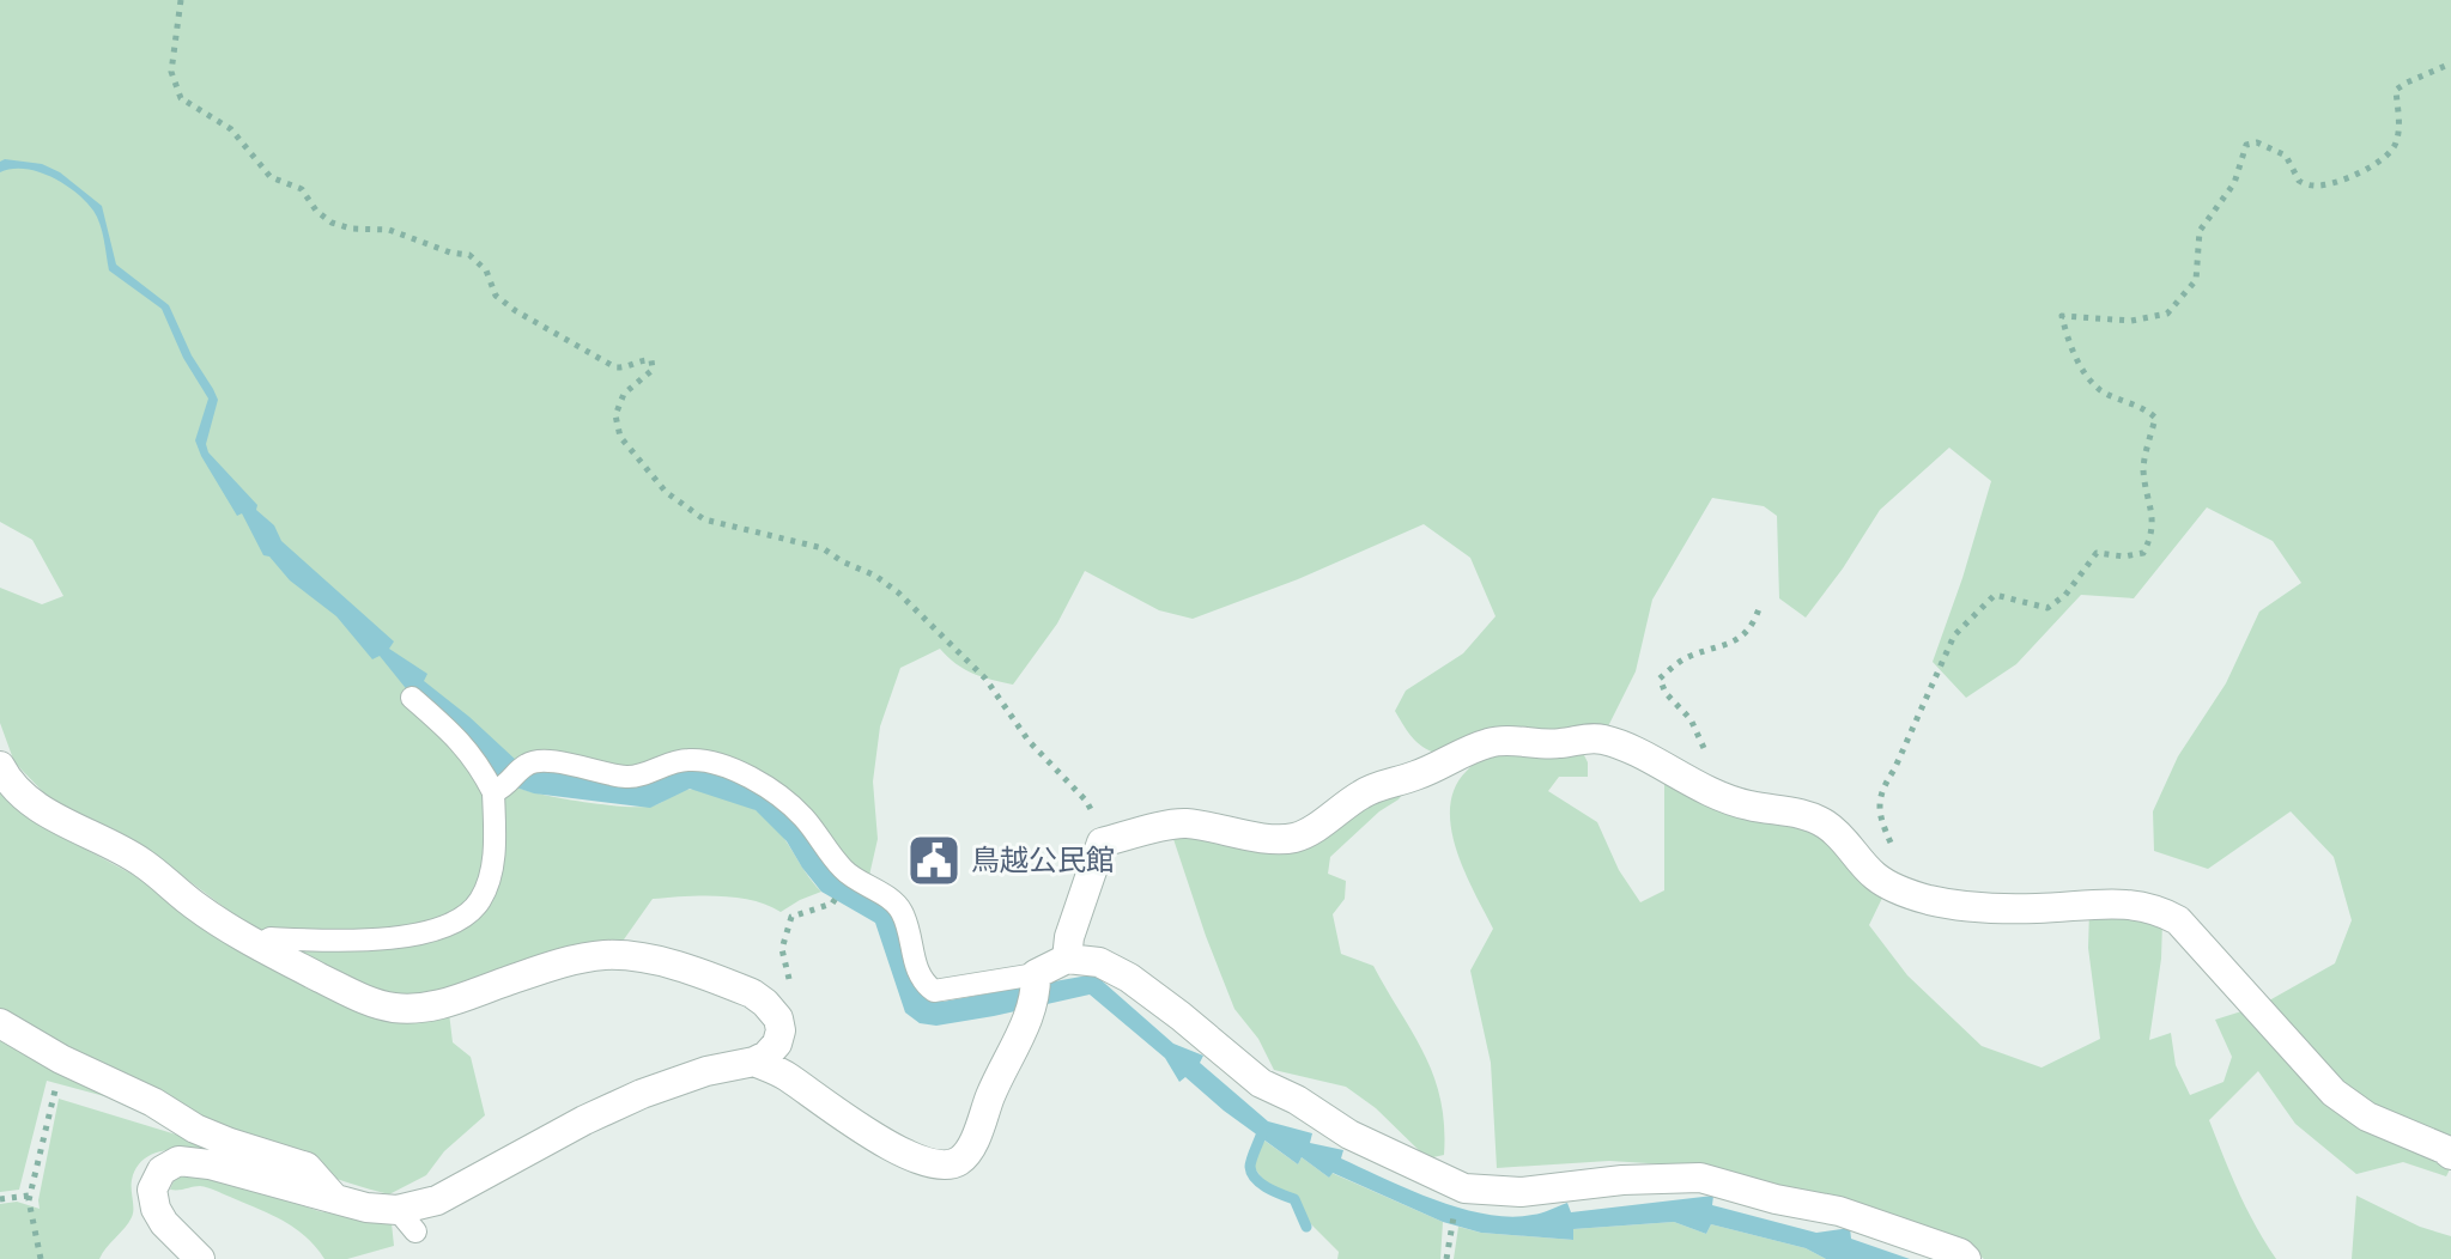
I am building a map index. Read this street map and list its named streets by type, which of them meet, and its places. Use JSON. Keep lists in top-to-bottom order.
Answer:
{
  "places": {
    "public building": ["鳥越公民館"]
  }
}
